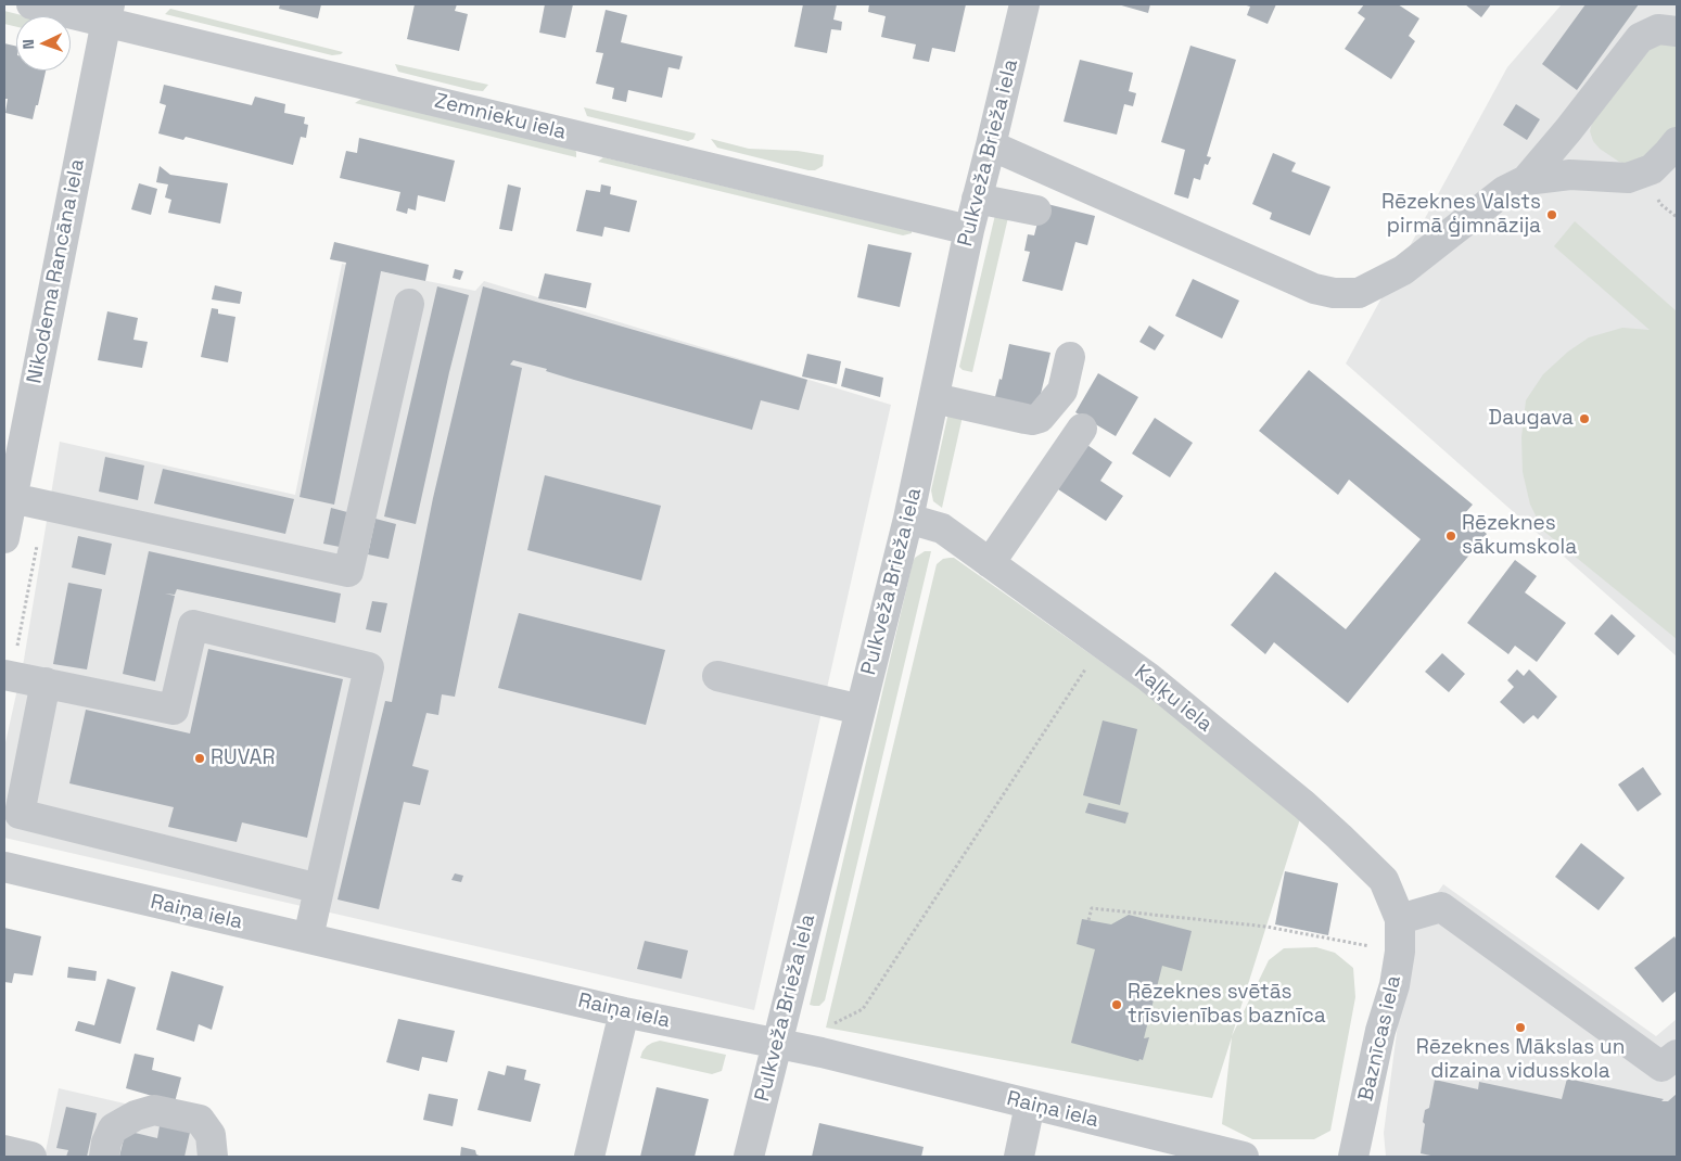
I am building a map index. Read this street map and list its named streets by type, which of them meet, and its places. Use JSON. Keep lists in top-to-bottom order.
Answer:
{
  "streets": {
    "street": [
      "Zemnieku iela",
      "Pulkveža Brieža iela",
      "Nikodema Rancāna iela",
      "Kaļķu iela",
      "Raiņa iela",
      "Baznīcas iela"
    ]
  },
  "crossings": [
    ["Zemnieku iela", "Pulkveža Brieža iela"],
    ["Zemnieku iela", "Nikodema Rancāna iela"],
    ["Pulkveža Brieža iela", "Kaļķu iela"],
    ["Pulkveža Brieža iela", "Raiņa iela"],
    ["Kaļķu iela", "Baznīcas iela"]
  ],
  "places": [
    "Rēzeknes Valsts pirmā ģimnāzija",
    "Daugava",
    "Rēzeknes sākumskola",
    "RUVAR",
    "Rēzeknes svētās trīsvienības baznīca",
    "Rēzeknes Mākslas un dizaina vidusskola"
  ],
  "north": "left"
}
